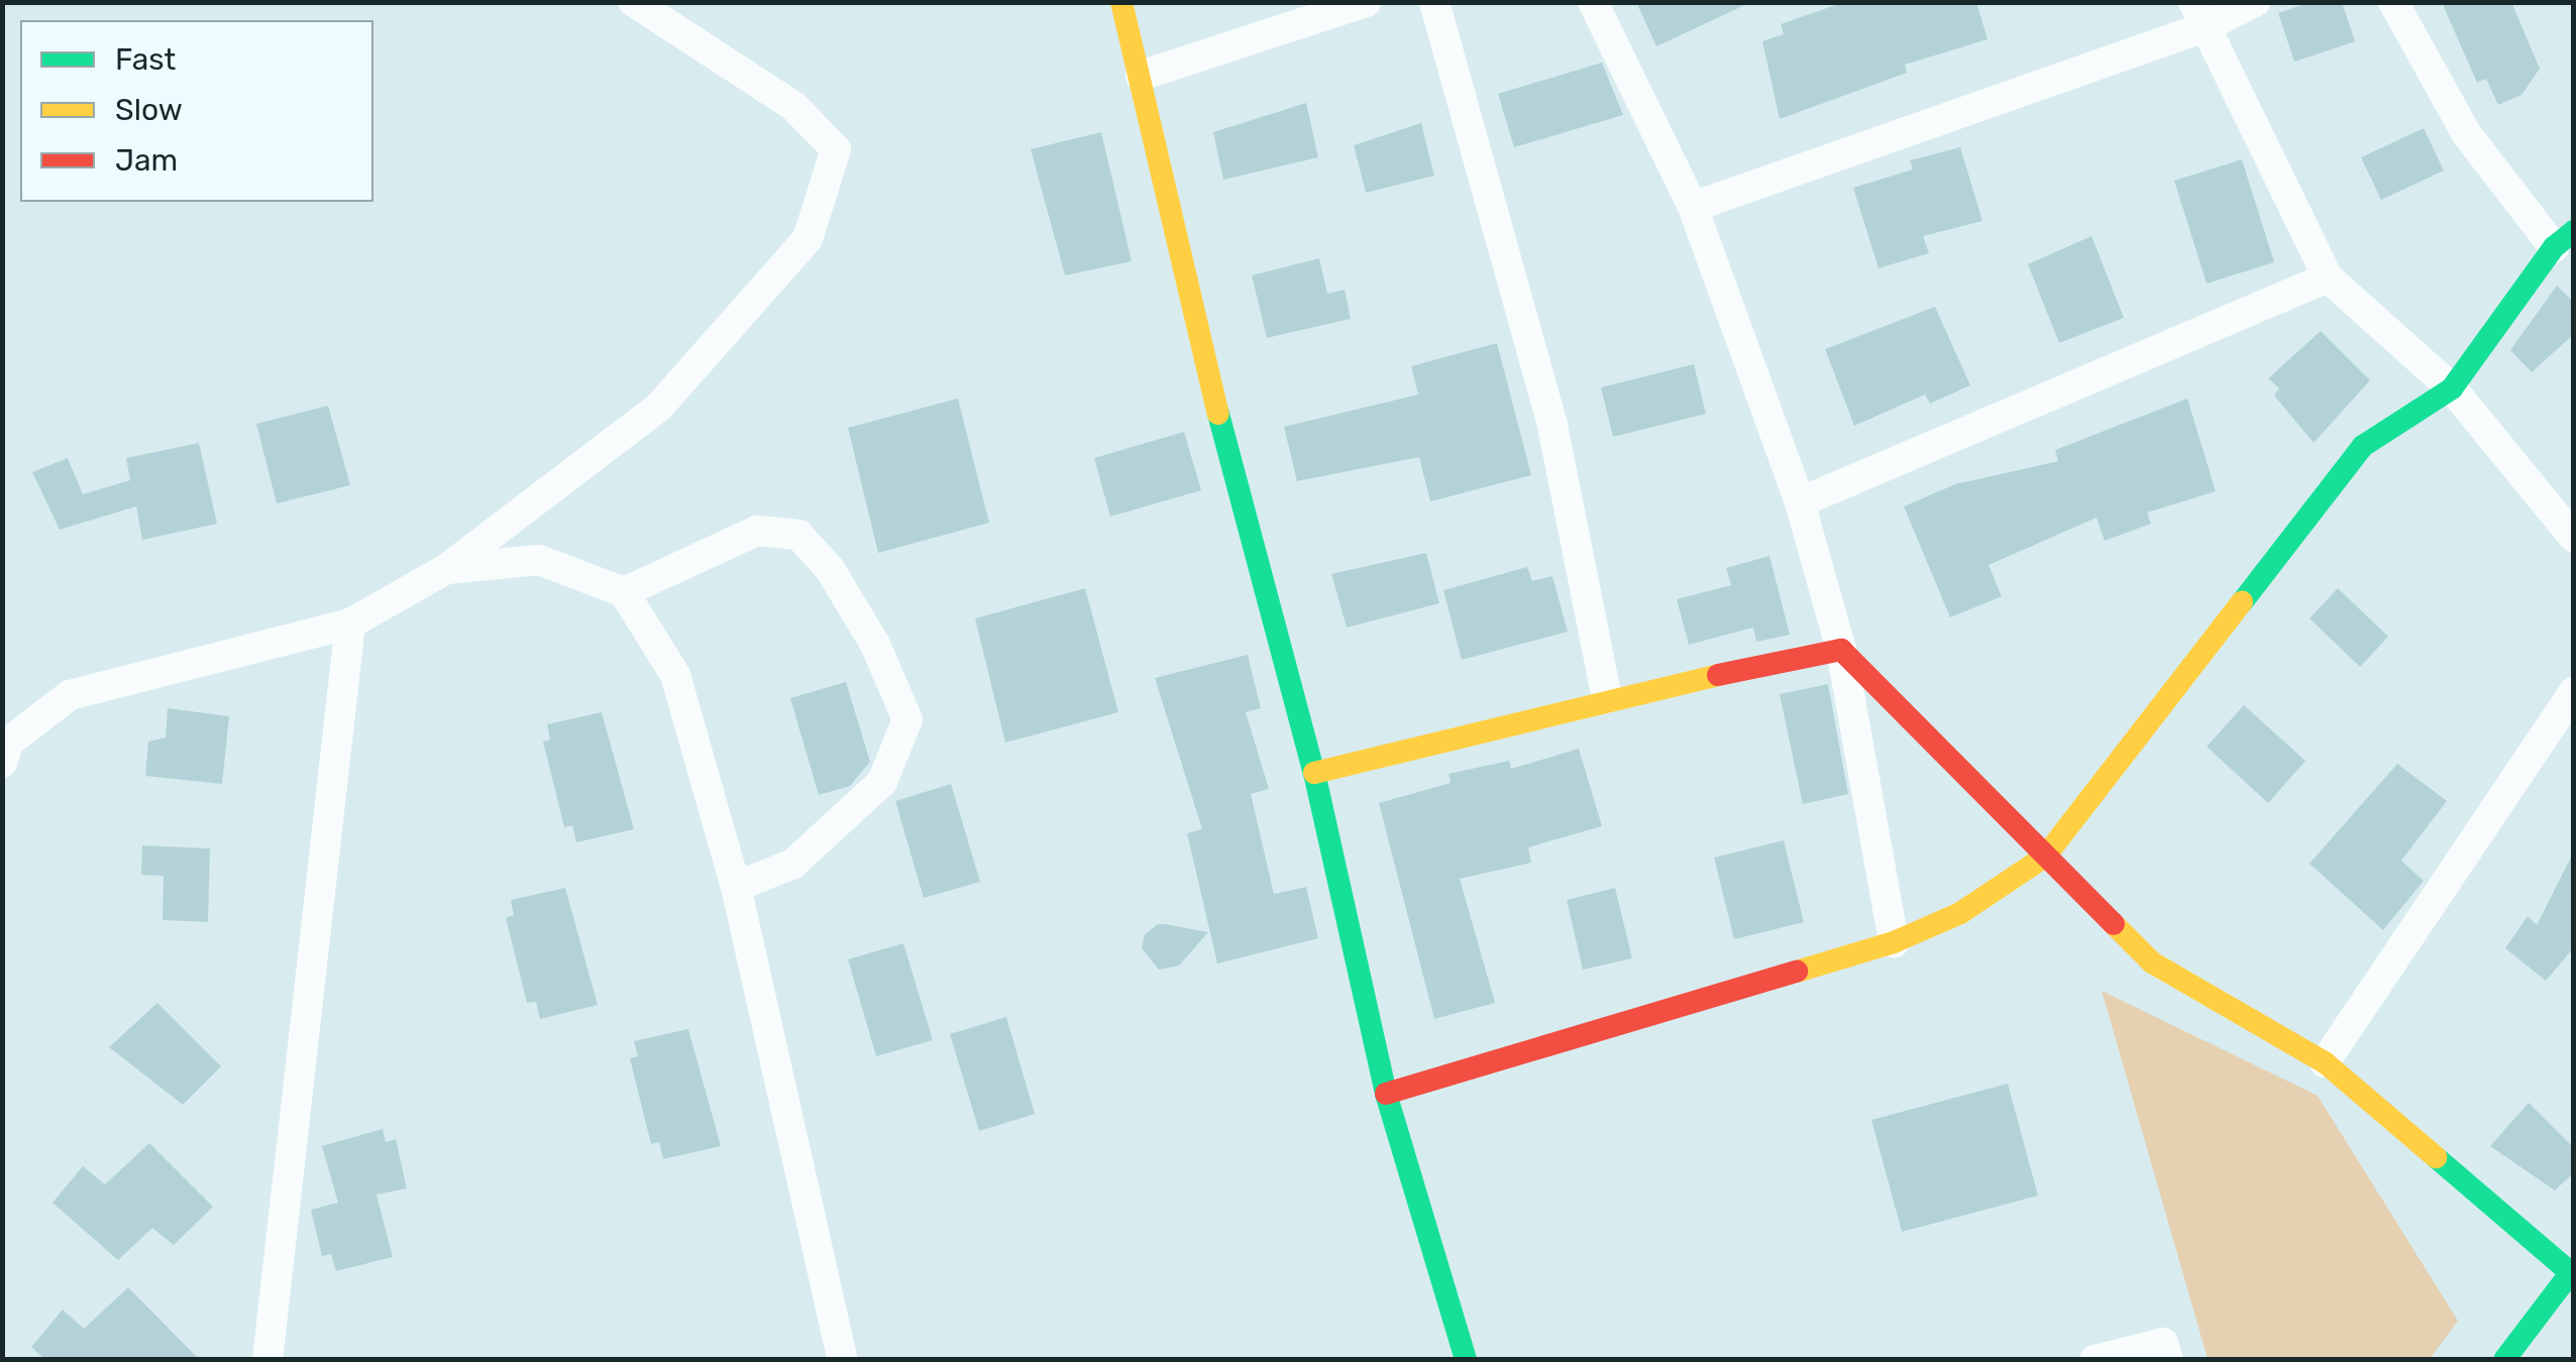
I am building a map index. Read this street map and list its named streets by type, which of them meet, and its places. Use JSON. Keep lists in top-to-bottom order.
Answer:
{
  "legend": ["Fast", "Slow", "Jam"]
}
